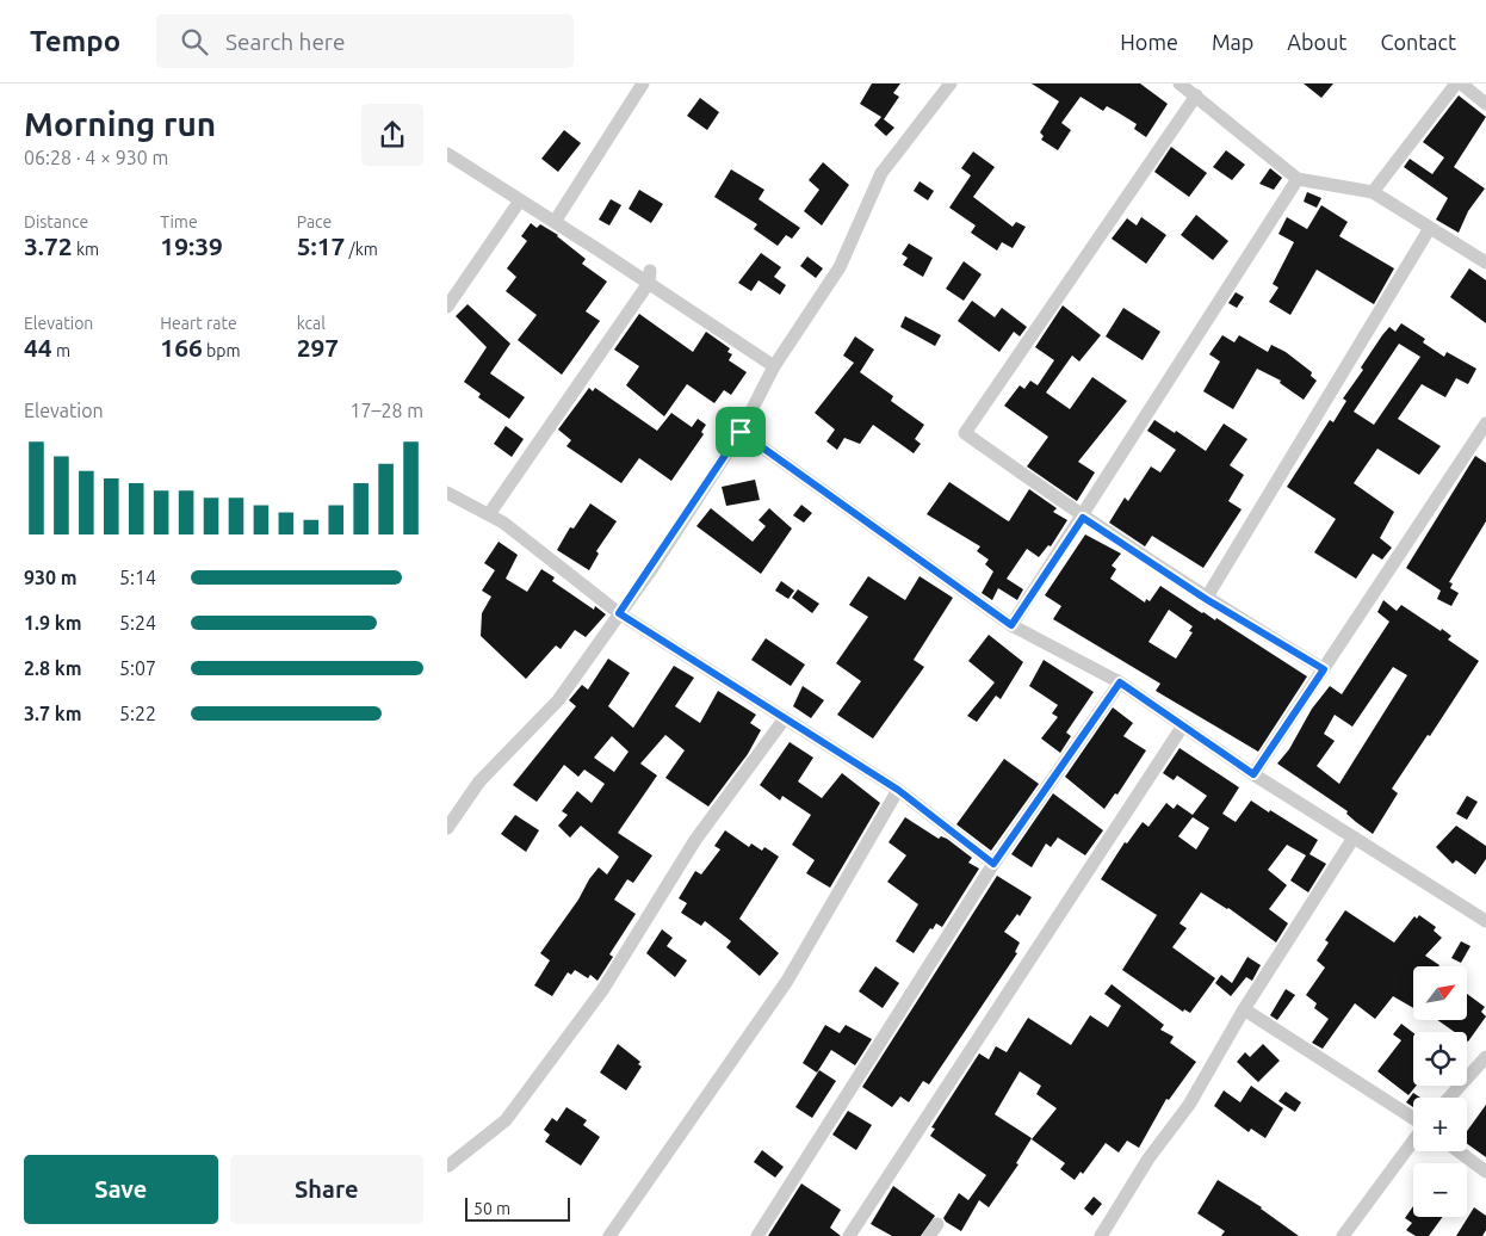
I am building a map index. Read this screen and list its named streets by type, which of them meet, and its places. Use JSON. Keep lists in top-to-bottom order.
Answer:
{
  "scale_bar": "50 m",
  "north": "top right",
  "page": {
    "header": "Tempo",
    "search": "Search here",
    "nav": [
      "Home",
      "Map",
      "About",
      "Contact"
    ],
    "heading": ["Morning run", "06:28 · 4 × 930 m"],
    "stats": [
      ["Distance", "3.72 km"],
      ["Time", "19:39"],
      ["Pace", "5:17 /km"],
      ["Elevation", "44 m"],
      ["Heart rate", "166 bpm"],
      ["kcal", "297"]
    ],
    "chart": ["Elevation", "17–28 m"],
    "list": [
      {
        "name": "930 m",
        "note": "5:14"
      },
      {
        "name": "1.9 km",
        "note": "5:24"
      },
      {
        "name": "2.8 km",
        "note": "5:07"
      },
      {
        "name": "3.7 km",
        "note": "5:22"
      }
    ],
    "map_buttons": ["+", "−"],
    "buttons": ["Save", "Share"],
    "scale": "50 m"
  }
}
